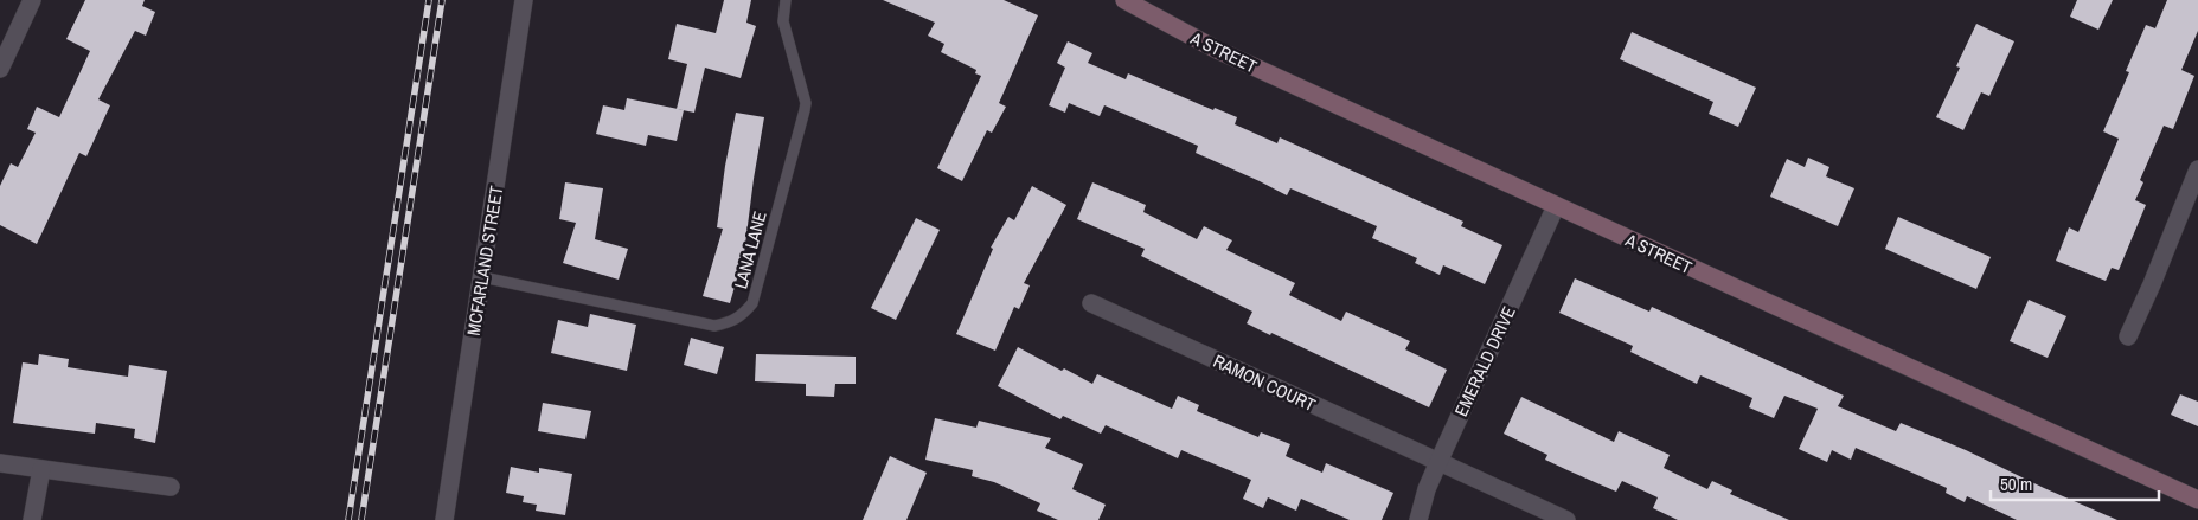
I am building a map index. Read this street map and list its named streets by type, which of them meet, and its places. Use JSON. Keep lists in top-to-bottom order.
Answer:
{
  "streets": {
    "street": [
      "A STREET",
      "MCFARLAND STREET",
      "EMERALD DRIVE",
      "RAMON COURT"
    ],
    "lane": ["LANA LANE"]
  },
  "crossings": [
    ["A STREET", "EMERALD DRIVE"],
    ["LANA LANE", "MCFARLAND STREET"],
    ["EMERALD DRIVE", "RAMON COURT"]
  ],
  "scale_bar": "50 m"
}
